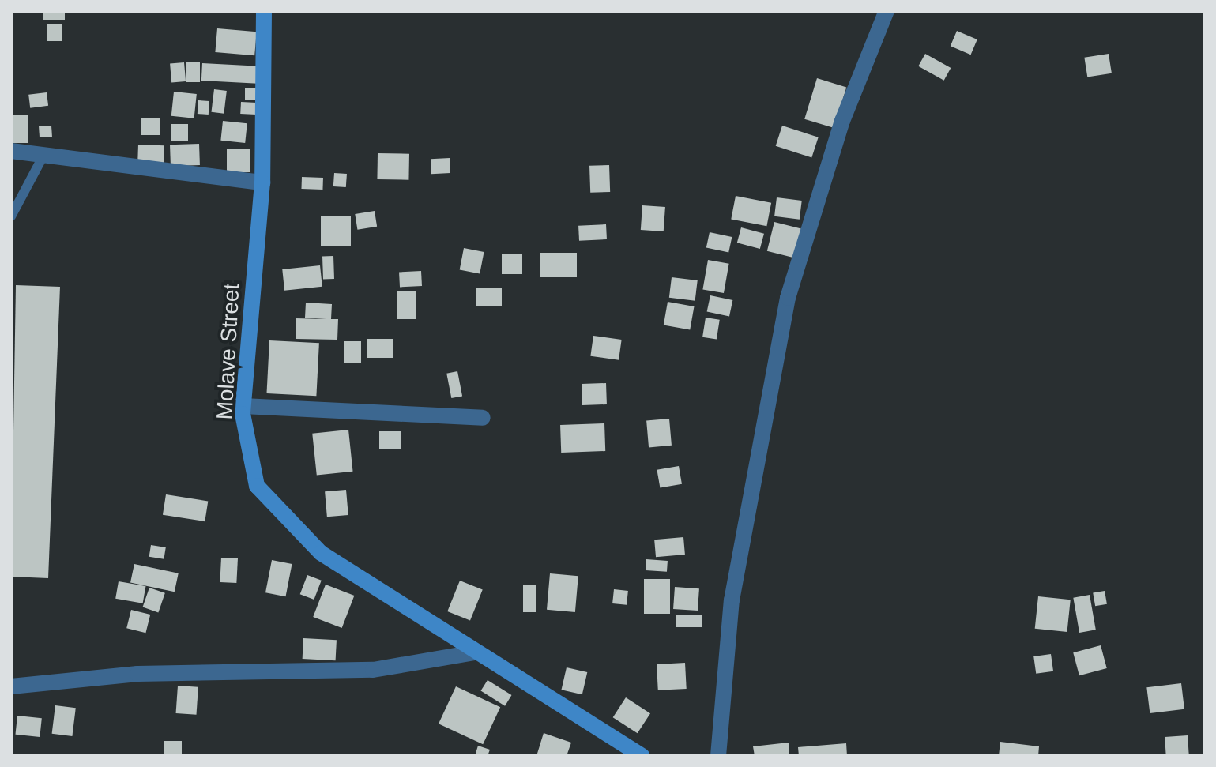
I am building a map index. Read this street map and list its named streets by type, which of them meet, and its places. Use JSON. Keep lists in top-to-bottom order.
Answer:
{
  "streets": {
    "street": ["Molave Street"]
  }
}
